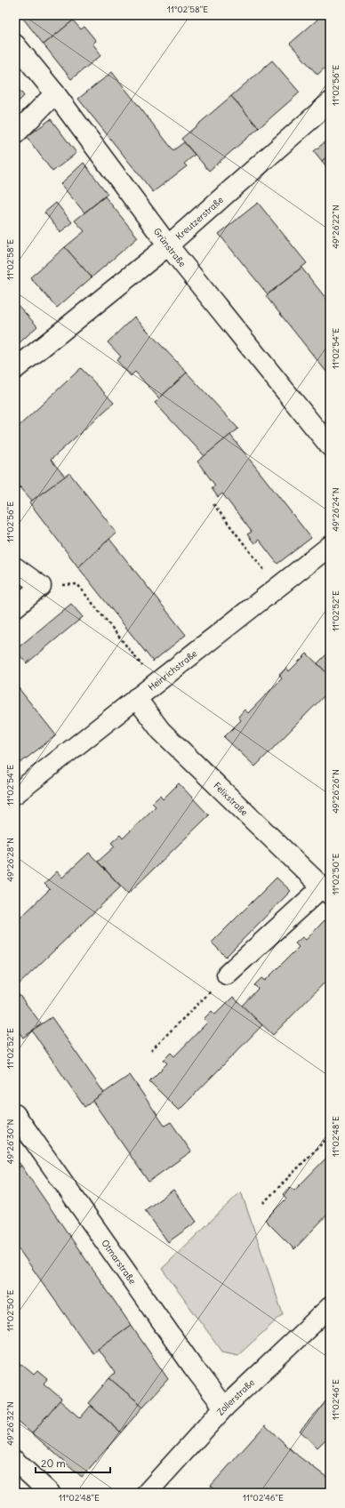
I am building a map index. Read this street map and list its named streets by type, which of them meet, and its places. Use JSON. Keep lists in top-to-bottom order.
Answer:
{
  "streets": {
    "street": [
      "Kreutzerstraße",
      "Grünstraße",
      "Heinrichstraße",
      "Felixstraße",
      "Otmarstraße",
      "Zollerstraße"
    ]
  },
  "crossings": [
    ["Kreutzerstraße", "Grünstraße"],
    ["Heinrichstraße", "Felixstraße"],
    ["Otmarstraße", "Zollerstraße"]
  ],
  "scale_bar": "20 m",
  "coordinates": [
    "11°02'58\"E",
    "11°02'56\"E",
    "49°26'22\"N",
    "11°02'54\"E",
    "49°26'24\"N",
    "11°02'52\"E",
    "49°26'26\"N",
    "49°26'28\"N",
    "11°02'50\"E",
    "11°02'48\"E",
    "49°26'30\"N",
    "11°02'46\"E",
    "49°26'32\"N"
  ]
}
